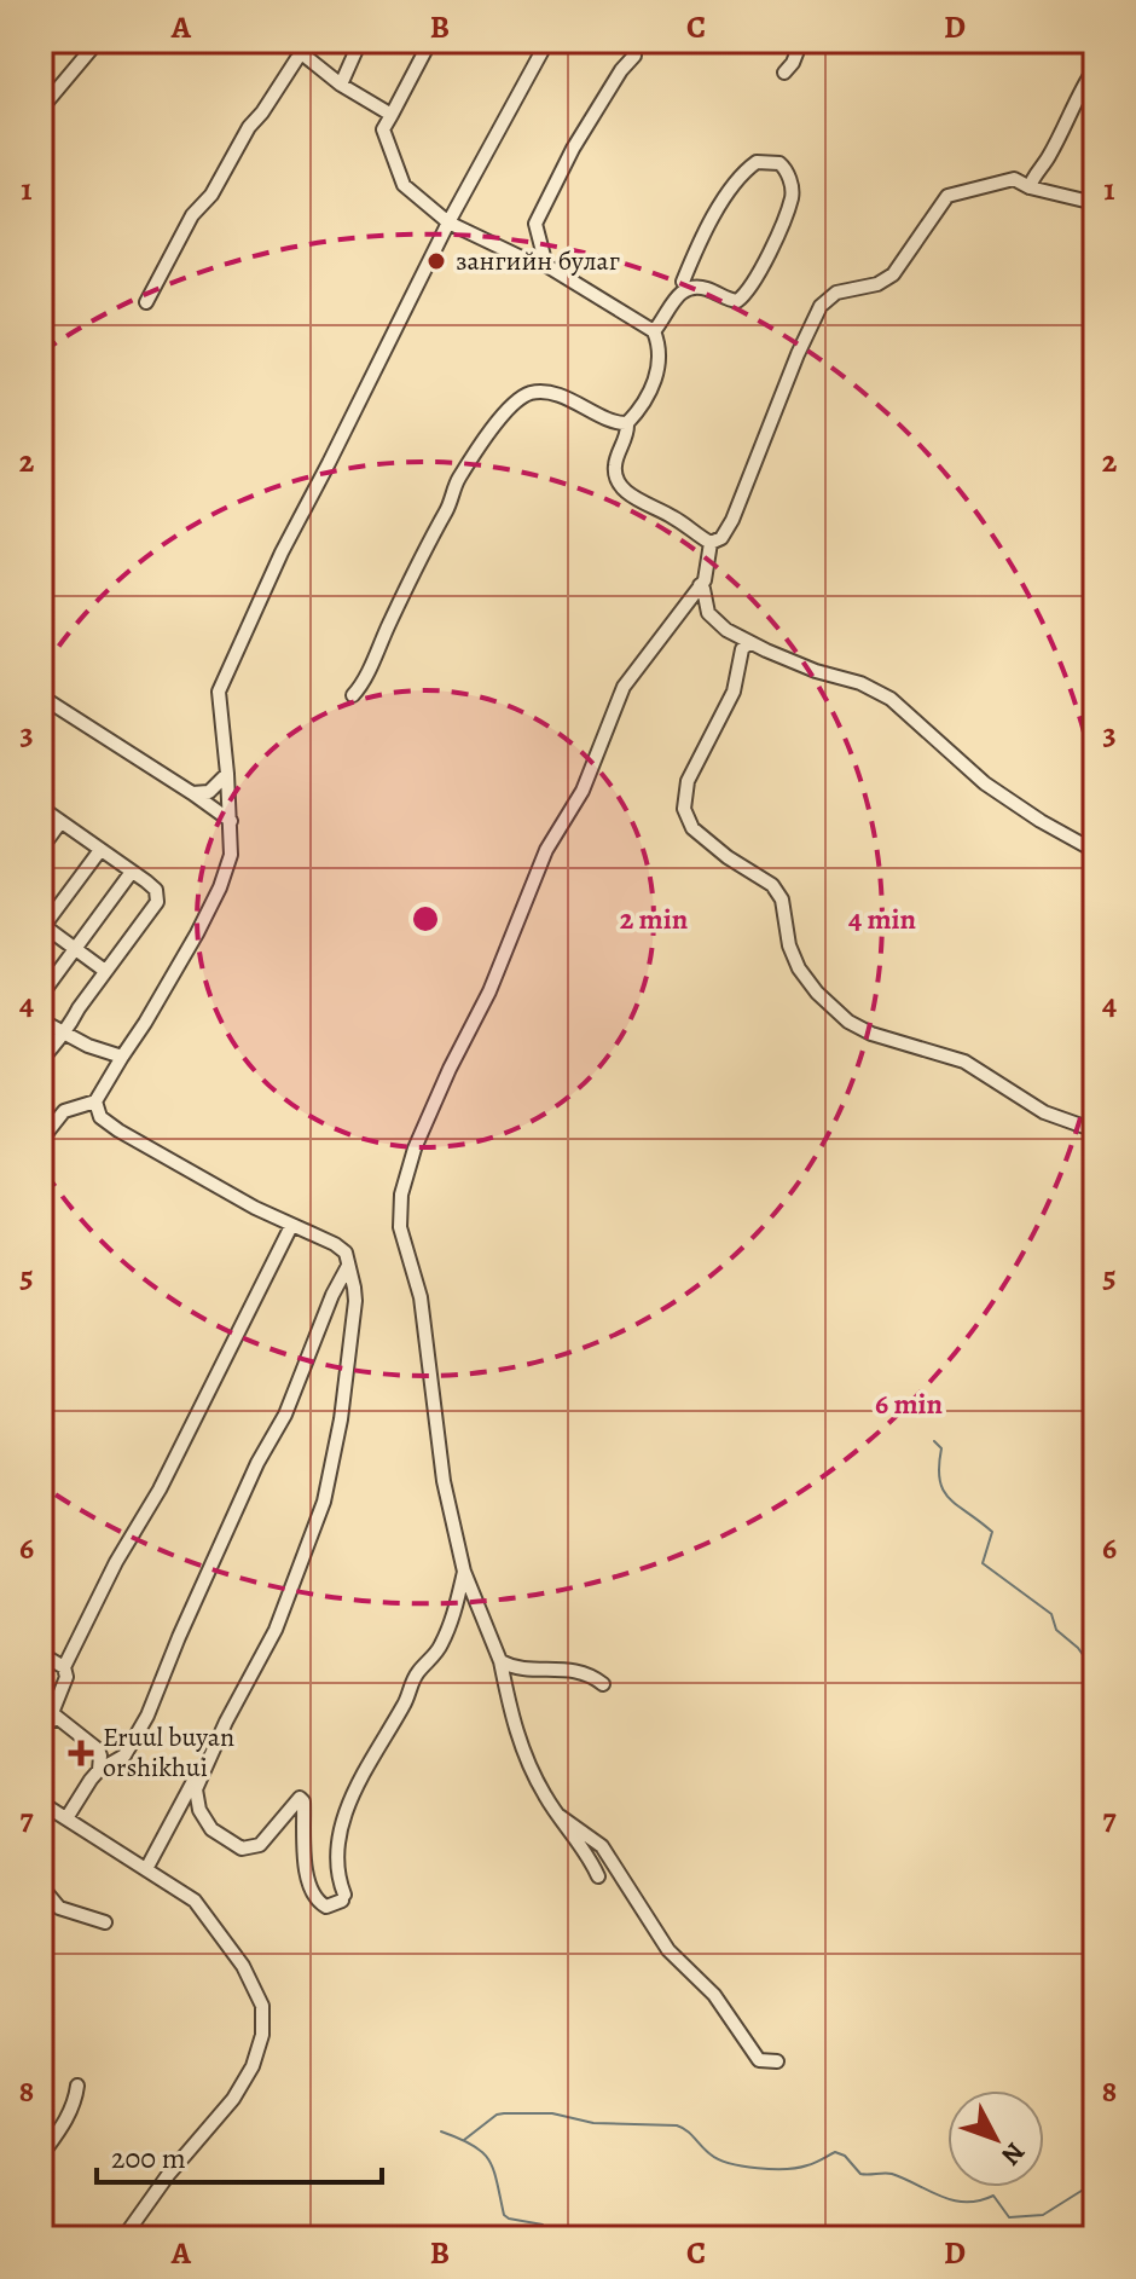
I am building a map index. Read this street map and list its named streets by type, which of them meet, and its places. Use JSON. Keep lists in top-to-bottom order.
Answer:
{
  "places": {
    "other": ["зангийн булаг"],
    "health": ["Eruul buyan orshikhui"]
  },
  "scale_bar": "200 m",
  "north": "bottom right",
  "grid": {
    "columns": [
      "A",
      "B",
      "C",
      "D"
    ],
    "rows": [
      "1",
      "2",
      "3",
      "4",
      "5",
      "6",
      "7",
      "8"
    ]
  },
  "rings": ["2 min", "4 min", "6 min"]
}
